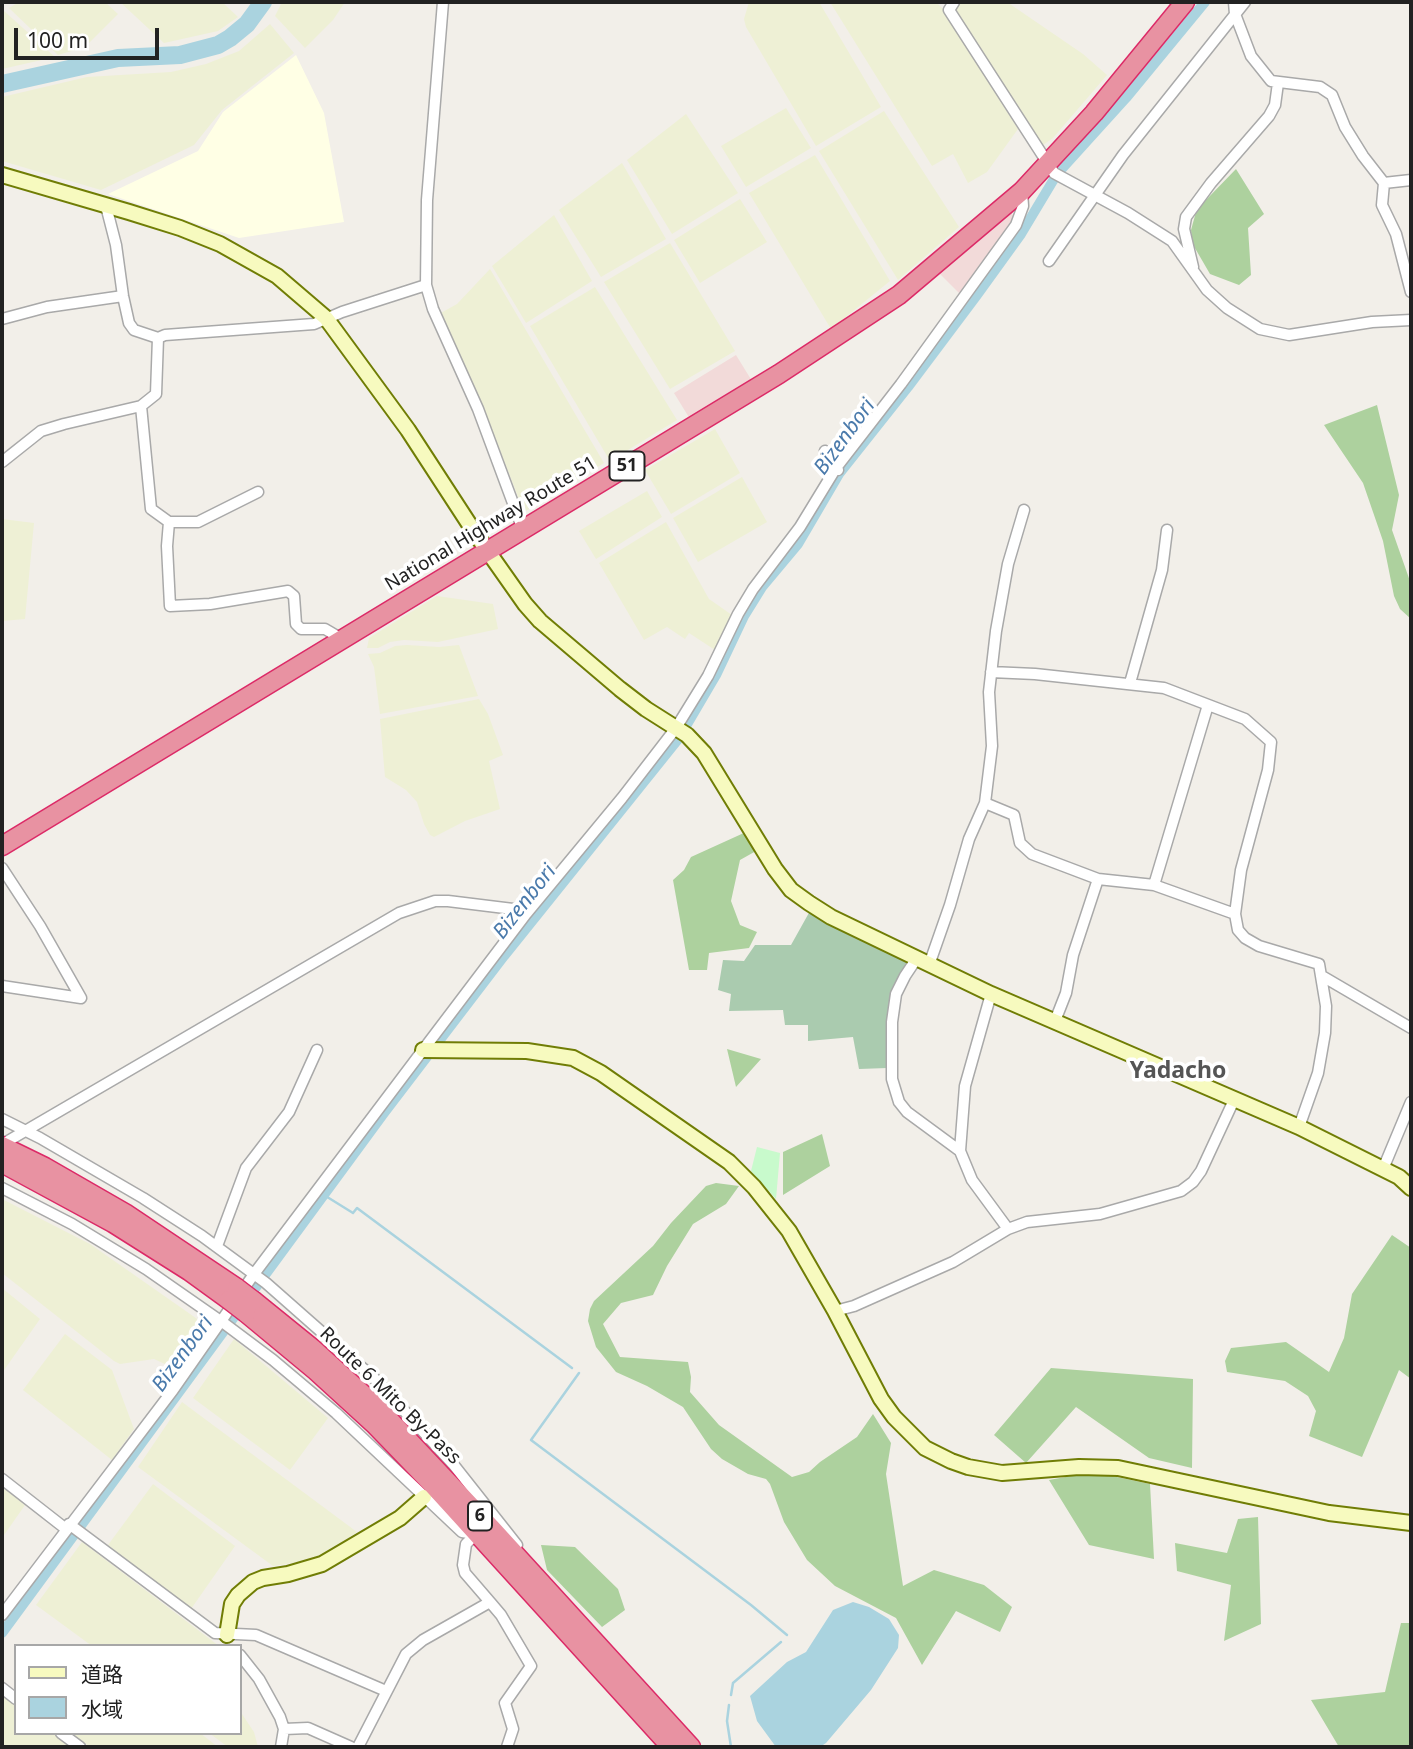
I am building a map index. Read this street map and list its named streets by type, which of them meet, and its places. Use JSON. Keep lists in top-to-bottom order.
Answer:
{
  "streets": {
    "highway": [
      "51",
      "National Highway Route 51",
      "Route 6 Mito By-Pass",
      "6"
    ]
  },
  "districts": ["Yadacho"],
  "water": ["Bizenbori"],
  "legend": ["道路", "水域"],
  "scale_bar": "100 m"
}
